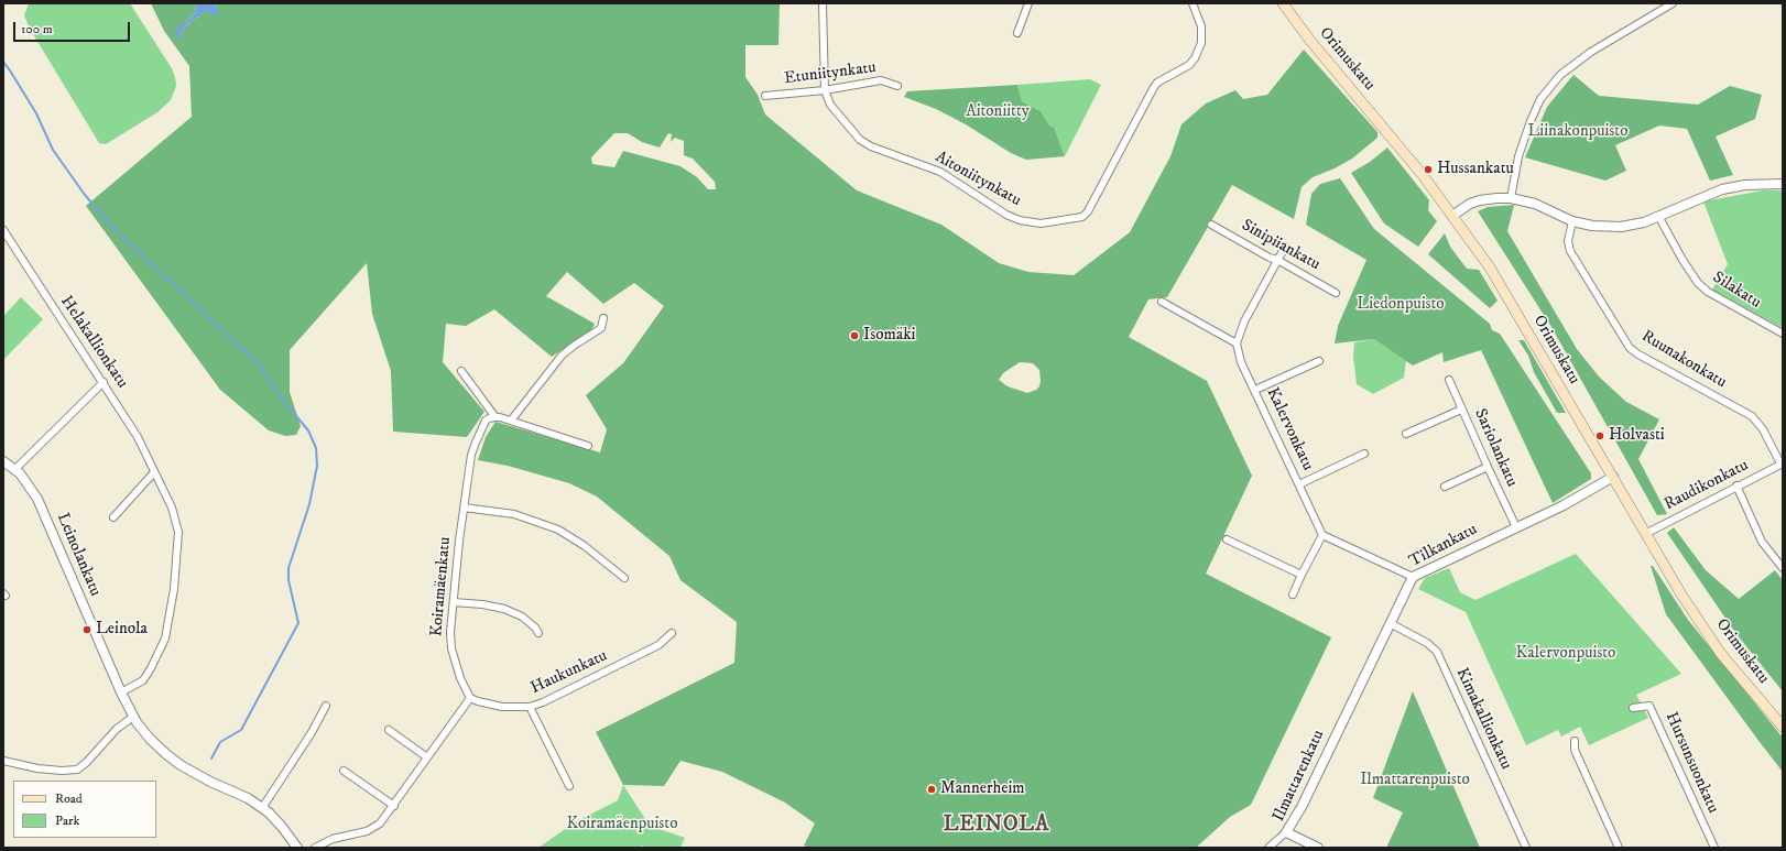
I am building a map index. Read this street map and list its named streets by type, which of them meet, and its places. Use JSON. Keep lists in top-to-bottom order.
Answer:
{
  "streets": {
    "main road": ["Orimuskatu"],
    "street": [
      "Etuniitynkatu",
      "Aitoniitynkatu",
      "Sinipiiankatu",
      "Silakatu",
      "Helakallionkatu",
      "Ruunakonkatu",
      "Kalervonkatu",
      "Sariolankatu",
      "Raudikonkatu",
      "Tilkankatu",
      "Leinolankatu",
      "Koiramäenkatu",
      "Haukunkatu",
      "Kimakallionkatu",
      "Hursunsuonkatu",
      "Ilmattarenkatu"
    ]
  },
  "crossings": [
    ["Orimuskatu", "Raudikonkatu"],
    ["Orimuskatu", "Tilkankatu"],
    ["Etuniitynkatu", "Aitoniitynkatu"],
    ["Helakallionkatu", "Leinolankatu"],
    ["Ruunakonkatu", "Raudikonkatu"],
    ["Sariolankatu", "Tilkankatu"],
    ["Tilkankatu", "Kimakallionkatu"],
    ["Tilkankatu", "Ilmattarenkatu"],
    ["Koiramäenkatu", "Haukunkatu"]
  ],
  "districts": ["LEINOLA"],
  "parks": [
    "Aitoniitty",
    "Liinakonpuisto",
    "Liedonpuisto",
    "Kalervonpuisto",
    "Ilmattarenpuisto",
    "Koiramäenpuisto"
  ],
  "places": [
    "Hussankatu",
    "Isomäki",
    "Holvasti",
    "Leinola",
    "Mannerheim"
  ],
  "legend": ["Road", "Park"],
  "scale_bar": "100 m"
}
